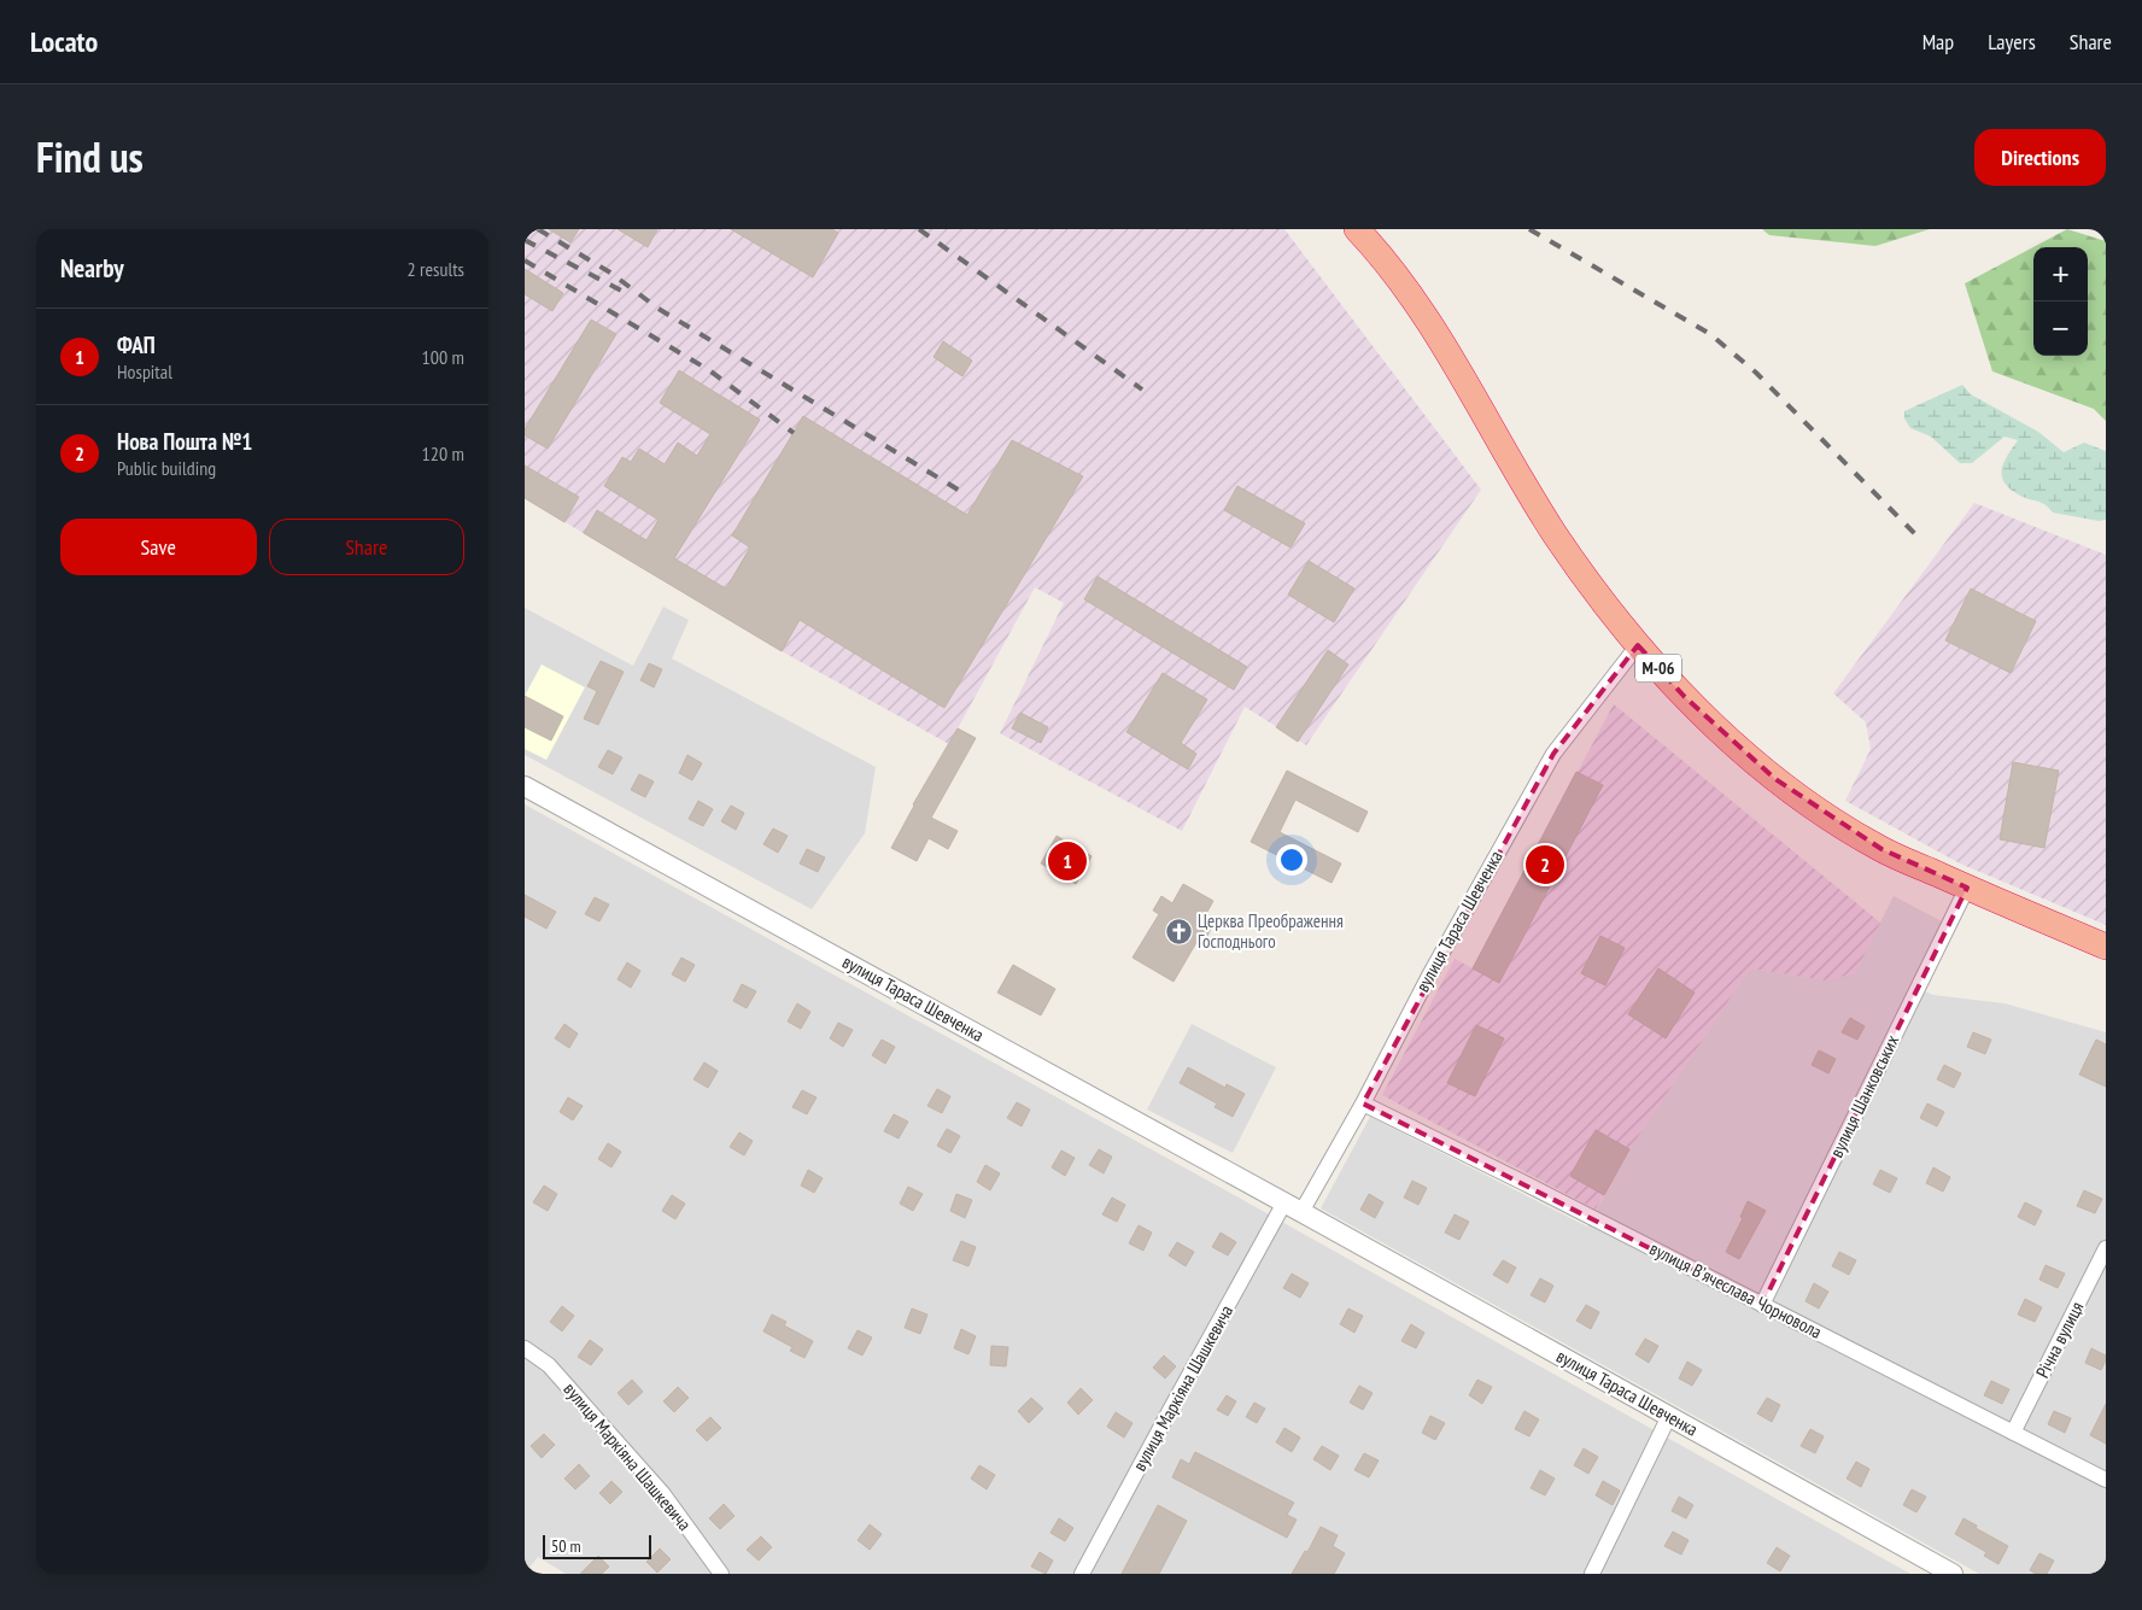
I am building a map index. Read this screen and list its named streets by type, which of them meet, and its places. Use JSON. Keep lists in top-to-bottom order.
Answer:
{
  "streets": {
    "highway": ["М-06"],
    "street": [
      "вулиця Тараса Шевченка",
      "вулиця Шанковських",
      "вулиця Вʼячеслава Чорновола",
      "Річна вулиця",
      "вулиця Маркіяна Шашкевича"
    ]
  },
  "crossings": [
    ["М-06", "вулиця Тараса Шевченка"],
    ["М-06", "вулиця Шанковських"],
    ["вулиця Тараса Шевченка", "вулиця Вʼячеслава Чорновола"],
    ["вулиця Тараса Шевченка", "вулиця Маркіяна Шашкевича"],
    ["вулиця Шанковських", "вулиця Вʼячеслава Чорновола"],
    ["вулиця Вʼячеслава Чорновола", "Річна вулиця"]
  ],
  "places": {
    "church": ["Церква Преображення Господнього"]
  },
  "scale_bar": "50 m",
  "page": {
    "header": "Locato",
    "nav": ["Map", "Layers", "Share"],
    "title": "Find us",
    "buttons": [
      "Directions",
      ["Save", "Share"]
    ],
    "heading": ["Nearby", "2 results"],
    "map_buttons": ["+", "−"],
    "list": [
      {
        "mark": "1",
        "name": "ФАП",
        "note": "Hospital",
        "value": "100 m"
      },
      {
        "mark": "2",
        "name": "Нова Пошта №1",
        "note": "Public building",
        "value": "120 m"
      }
    ],
    "pins": ["1", "2"],
    "scale": "50 m"
  }
}
